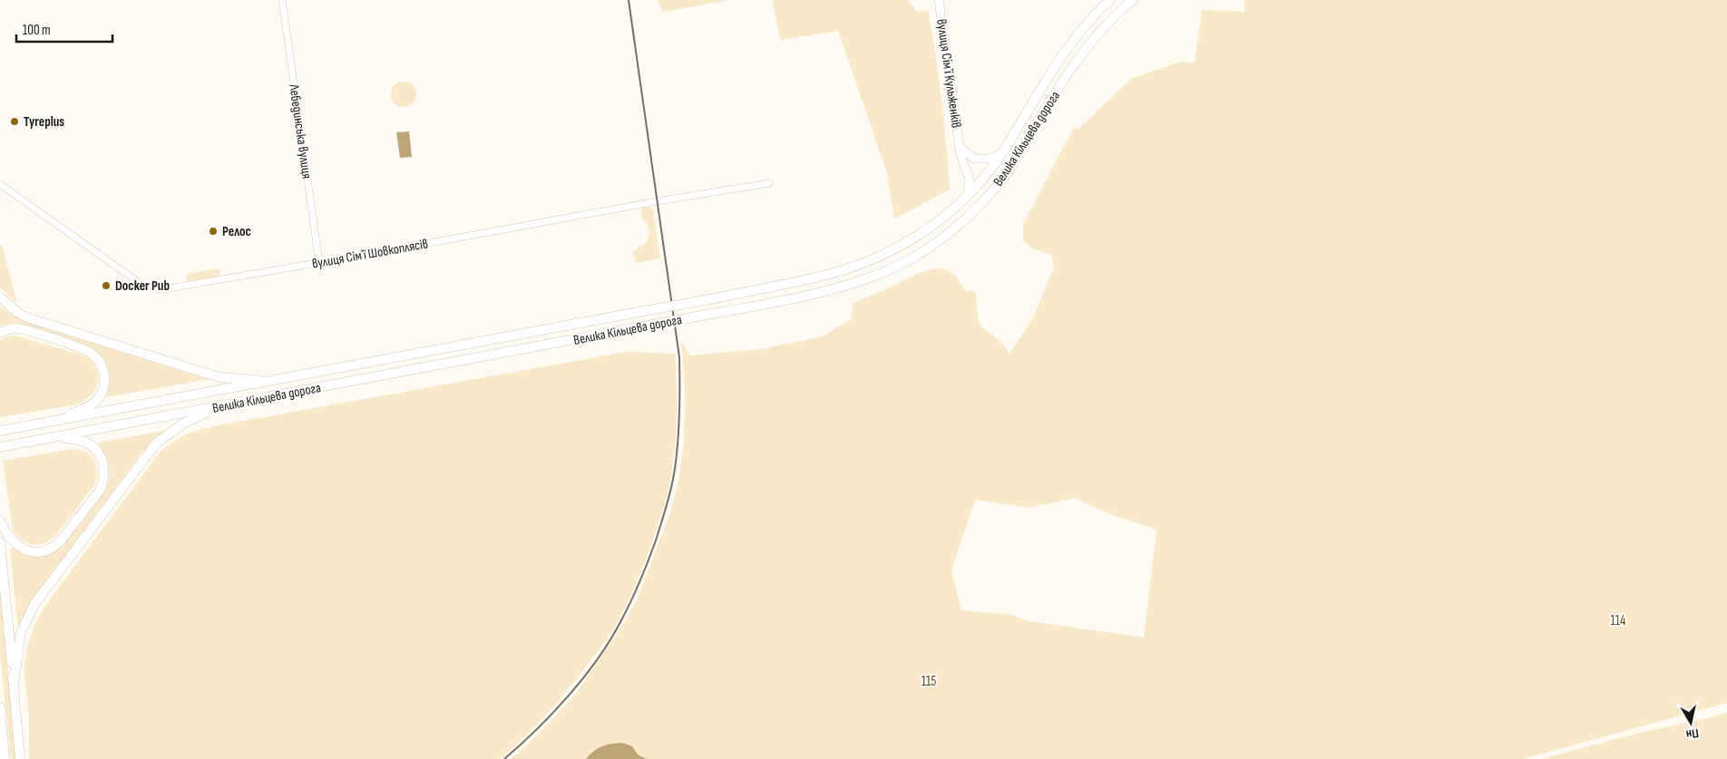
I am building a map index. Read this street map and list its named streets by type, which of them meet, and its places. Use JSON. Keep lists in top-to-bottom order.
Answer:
{
  "streets": {
    "main road": ["вулиця Сімʼї Кульженків", "Велика Кільцева дорога"],
    "street": ["Лебединська вулиця", "вулиця Сімʼї Шовкоплясів"]
  },
  "crossings": [
    ["вулиця Сімʼї Кульженків", "Велика Кільцева дорога"],
    ["Лебединська вулиця", "вулиця Сімʼї Шовкоплясів"]
  ],
  "parks": ["114", "115"],
  "places": ["Tyreplus", "Релос", "Docker Pub"],
  "scale_bar": "100 m",
  "north": "bottom"
}
